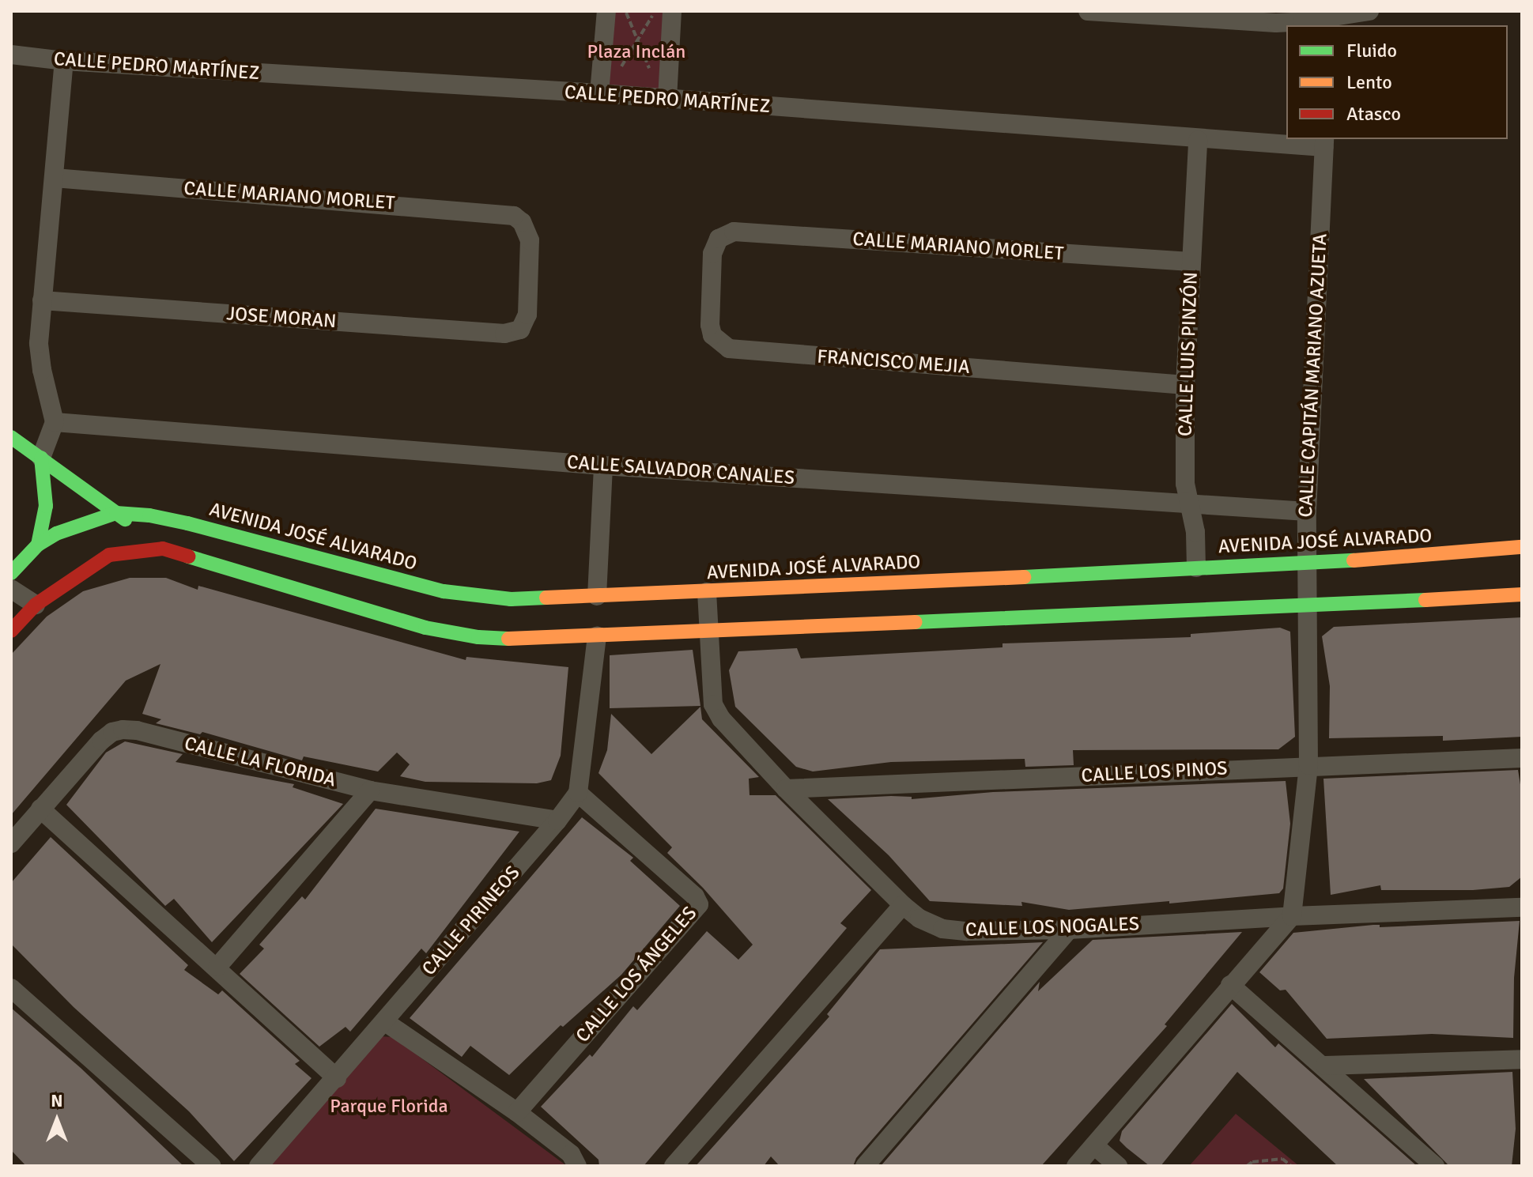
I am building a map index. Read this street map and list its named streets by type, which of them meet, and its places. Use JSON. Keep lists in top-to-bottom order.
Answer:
{
  "streets": {
    "street": [
      "CALLE PEDRO MARTÍNEZ",
      "CALLE MARIANO MORLET",
      "JOSE MORAN",
      "CALLE LUIS PINZÓN",
      "FRANCISCO MEJIA",
      "CALLE CAPITÁN MARIANO AZUETA",
      "CALLE SALVADOR CANALES",
      "AVENIDA JOSÉ ALVARADO",
      "CALLE LA FLORIDA",
      "CALLE LOS PINOS",
      "CALLE PIRINEOS",
      "CALLE LOS NOGALES",
      "CALLE LOS ÁNGELES"
    ]
  },
  "crossings": [
    ["CALLE PEDRO MARTÍNEZ", "CALLE LUIS PINZÓN"],
    ["CALLE PEDRO MARTÍNEZ", "CALLE CAPITÁN MARIANO AZUETA"],
    ["CALLE MARIANO MORLET", "JOSE MORAN"],
    ["CALLE MARIANO MORLET", "CALLE LUIS PINZÓN"],
    ["CALLE MARIANO MORLET", "FRANCISCO MEJIA"],
    ["CALLE LUIS PINZÓN", "FRANCISCO MEJIA"],
    ["CALLE LUIS PINZÓN", "CALLE SALVADOR CANALES"],
    ["CALLE LUIS PINZÓN", "AVENIDA JOSÉ ALVARADO"],
    ["CALLE CAPITÁN MARIANO AZUETA", "CALLE SALVADOR CANALES"],
    ["CALLE CAPITÁN MARIANO AZUETA", "AVENIDA JOSÉ ALVARADO"],
    ["CALLE CAPITÁN MARIANO AZUETA", "CALLE LOS PINOS"],
    ["CALLE CAPITÁN MARIANO AZUETA", "CALLE LOS NOGALES"],
    ["AVENIDA JOSÉ ALVARADO", "CALLE LOS NOGALES"],
    ["CALLE LA FLORIDA", "CALLE PIRINEOS"],
    ["CALLE LOS PINOS", "CALLE LOS NOGALES"],
    ["CALLE PIRINEOS", "CALLE LOS ÁNGELES"]
  ],
  "parks": ["Plaza Inclán", "Parque Florida"],
  "legend": ["Fluido", "Lento", "Atasco"],
  "north": "top"
}
